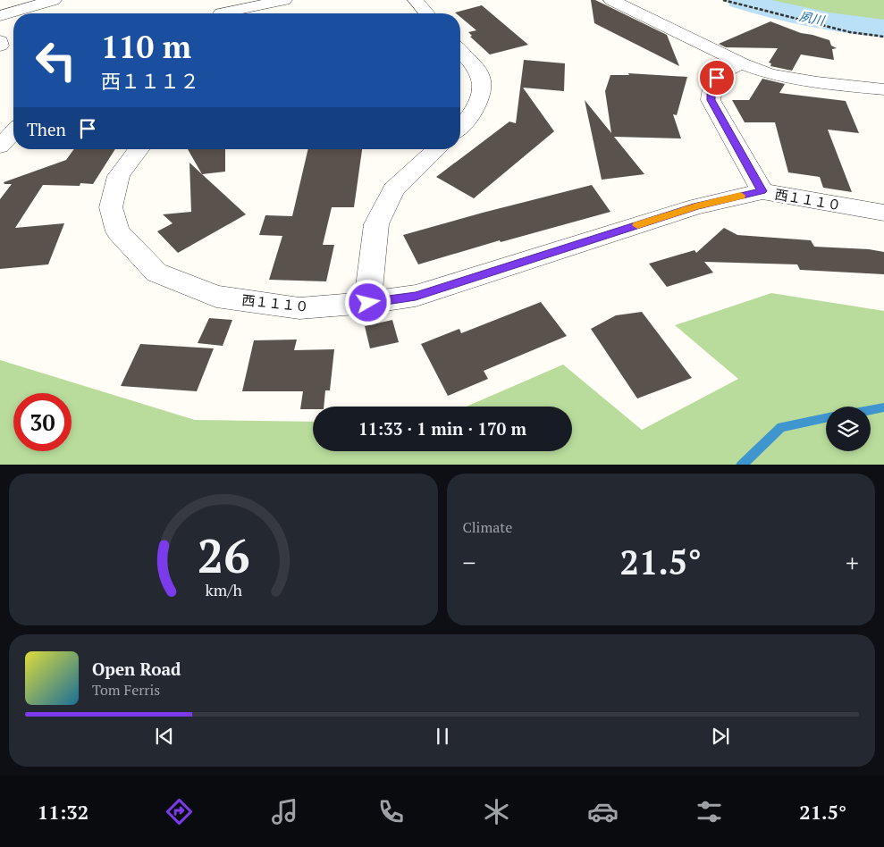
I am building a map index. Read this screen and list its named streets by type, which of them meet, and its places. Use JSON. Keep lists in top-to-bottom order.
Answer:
{
  "streets": {
    "street": ["西１１１０"]
  },
  "water": ["夙川"],
  "page": {
    "turn": ["110 m", "西１１１２"],
    "then": "Then",
    "limit": "30",
    "trip": "11:33 · 1 min · 170 m",
    "tile": "Climate",
    "heat": ["−", "21.5°", "+"],
    "song": ["Open Road", "Tom Ferris"],
    "tabs": ["11:32", "21.5°"],
    "gauge": ["26", "km/h"]
  }
}
